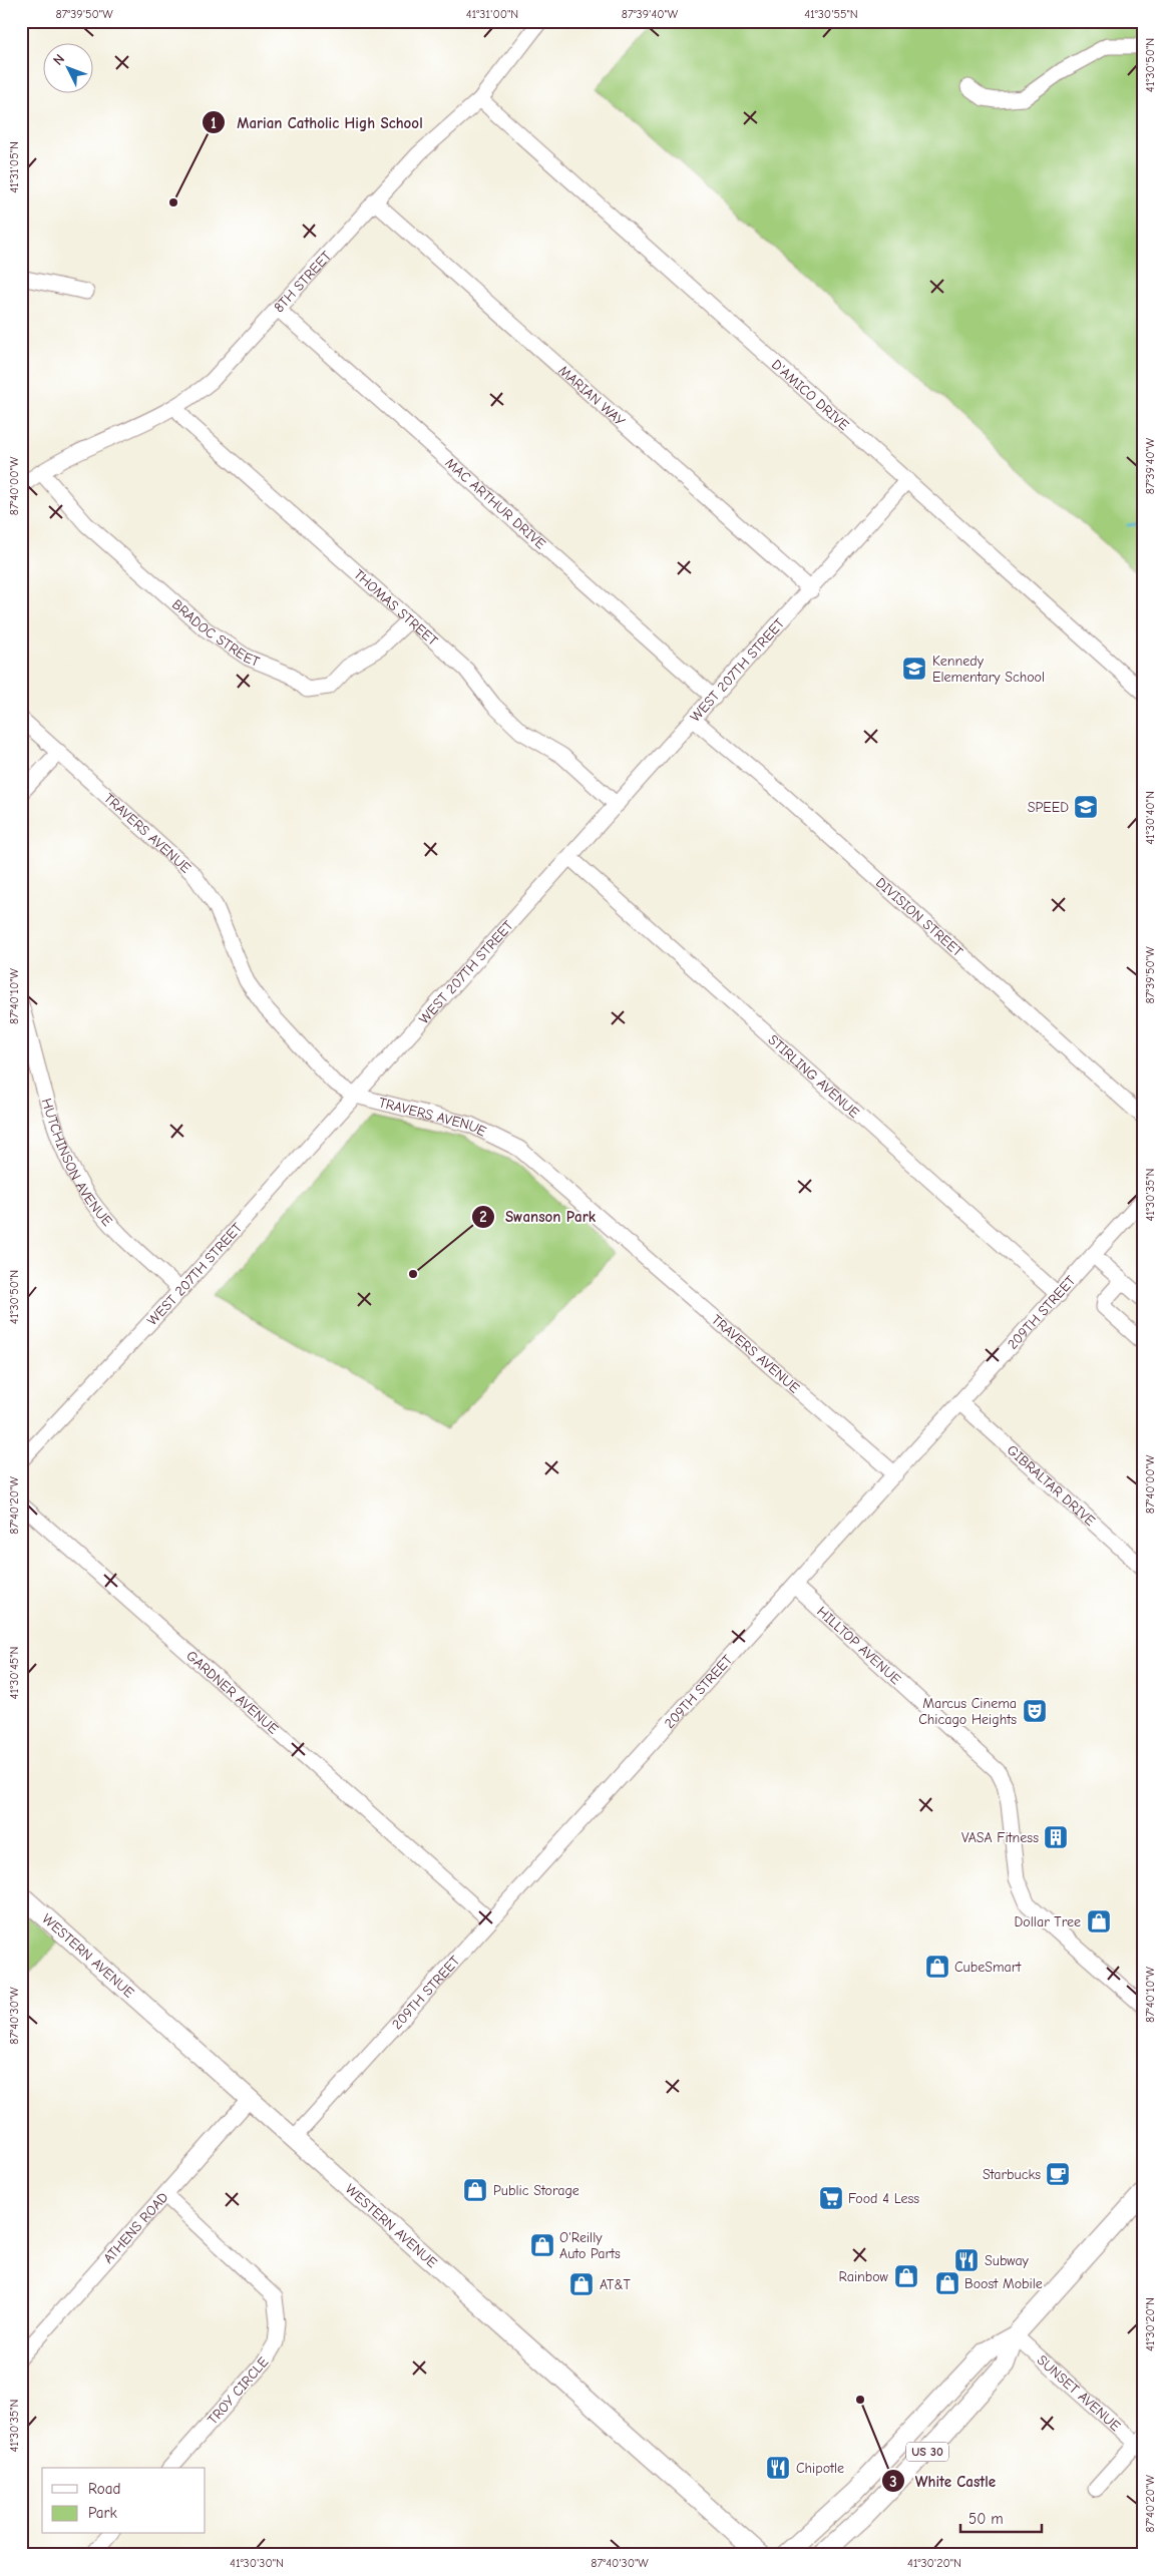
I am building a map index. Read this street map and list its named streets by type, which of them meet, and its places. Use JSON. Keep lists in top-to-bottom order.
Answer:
{
  "streets": {
    "main road": ["WESTERN AVENUE", "US 30"],
    "street": [
      "8TH STREET",
      "D'AMICO DRIVE",
      "MARIAN WAY",
      "MAC ARTHUR DRIVE",
      "THOMAS STREET",
      "BRADOC STREET",
      "WEST 207TH STREET",
      "TRAVERS AVENUE",
      "DIVISION STREET",
      "STIRLING AVENUE",
      "HUTCHINSON AVENUE",
      "209TH STREET",
      "GIBRALTAR DRIVE",
      "HILLTOP AVENUE",
      "GARDNER AVENUE",
      "ATHENS ROAD",
      "TROY CIRCLE",
      "SUNSET AVENUE"
    ]
  },
  "crossings": [
    ["8TH STREET", "D'AMICO DRIVE"],
    ["8TH STREET", "MARIAN WAY"],
    ["8TH STREET", "MAC ARTHUR DRIVE"],
    ["8TH STREET", "THOMAS STREET"],
    ["8TH STREET", "BRADOC STREET"],
    ["D'AMICO DRIVE", "WEST 207TH STREET"],
    ["MARIAN WAY", "WEST 207TH STREET"],
    ["MAC ARTHUR DRIVE", "WEST 207TH STREET"],
    ["THOMAS STREET", "BRADOC STREET"],
    ["THOMAS STREET", "WEST 207TH STREET"],
    ["WEST 207TH STREET", "TRAVERS AVENUE"],
    ["WEST 207TH STREET", "DIVISION STREET"],
    ["WEST 207TH STREET", "STIRLING AVENUE"],
    ["WEST 207TH STREET", "HUTCHINSON AVENUE"],
    ["TRAVERS AVENUE", "209TH STREET"],
    ["STIRLING AVENUE", "209TH STREET"],
    ["209TH STREET", "GIBRALTAR DRIVE"],
    ["209TH STREET", "HILLTOP AVENUE"],
    ["209TH STREET", "GARDNER AVENUE"],
    ["209TH STREET", "WESTERN AVENUE"],
    ["WESTERN AVENUE", "ATHENS ROAD"],
    ["ATHENS ROAD", "TROY CIRCLE"],
    ["SUNSET AVENUE", "US 30"]
  ],
  "places": {
    "other": ["Marian Catholic High School", "Swanson Park", "White Castle"],
    "school or university": ["Kennedy Elementary School", "SPEED"],
    "theatre": ["Marcus Cinema Chicago Heights"],
    "building": ["VASA Fitness"],
    "shop": [
      "Dollar Tree",
      "CubeSmart",
      "Public Storage",
      "O'Reilly Auto Parts",
      "Rainbow",
      "Boost Mobile",
      "AT&T"
    ],
    "cafe": ["Starbucks"],
    "supermarket": ["Food 4 Less"],
    "restaurant": ["Subway", "Chipotle"]
  },
  "legend": ["Road", "Park"],
  "scale_bar": "50 m",
  "north": "top left",
  "coordinates": [
    "87°39'50\"W",
    "41°31'00\"N",
    "87°39'40\"W",
    "41°30'55\"N",
    "41°30'50\"N",
    "41°31'05\"N",
    "87°40'00\"W",
    "41°30'40\"N",
    "87°40'10\"W",
    "41°30'35\"N",
    "87°40'20\"W",
    "41°30'45\"N",
    "87°40'30\"W",
    "41°30'20\"N",
    "41°30'30\"N"
  ]
}
